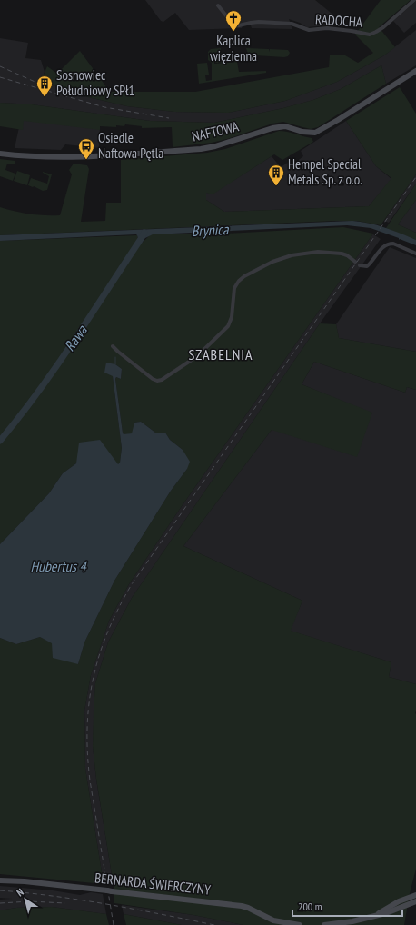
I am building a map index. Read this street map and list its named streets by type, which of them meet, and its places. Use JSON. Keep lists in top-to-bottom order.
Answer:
{
  "streets": {
    "street": ["RADOCHA", "NAFTOWA", "BERNARDA ŚWIERCZYNY"]
  },
  "districts": ["SZABELNIA"],
  "water": ["Brynica", "Rawa", "Hubertus 4"],
  "places": {
    "church": ["Kaplica więzienna"],
    "building": ["Sosnowiec Południowy SPł1", "Hempel Special Metals Sp. z o.o."],
    "bus stop": ["Osiedle Naftowa Pętla"]
  },
  "scale_bar": "200 m",
  "north": "top left"
}
